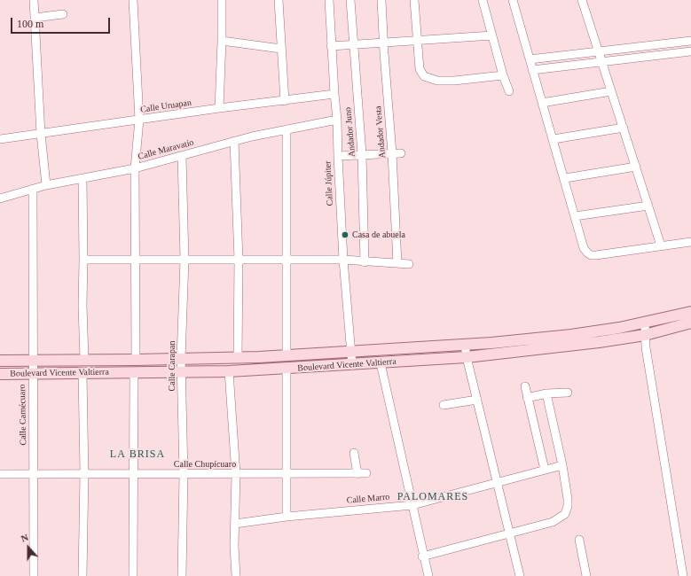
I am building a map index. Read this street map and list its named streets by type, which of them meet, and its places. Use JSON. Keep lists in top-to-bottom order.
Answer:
{
  "streets": {
    "main road": ["Boulevard Vicente Valtierra"],
    "street": [
      "Calle Uruapan",
      "Andador Juno",
      "Andador Vesta",
      "Calle Maravatío",
      "Calle Júpiter",
      "Calle Carapan",
      "Calle Camécuaro",
      "Calle Chupícuaro",
      "Calle Marro"
    ]
  },
  "crossings": [
    ["Calle Uruapan", "Calle Júpiter"],
    ["Calle Maravatío", "Calle Júpiter"],
    ["Calle Maravatío", "Calle Carapan"],
    ["Calle Maravatío", "Calle Camécuaro"],
    ["Calle Júpiter", "Boulevard Vicente Valtierra"],
    ["Boulevard Vicente Valtierra", "Calle Carapan"],
    ["Boulevard Vicente Valtierra", "Calle Camécuaro"],
    ["Calle Carapan", "Calle Chupícuaro"],
    ["Calle Camécuaro", "Calle Chupícuaro"]
  ],
  "districts": ["LA BRISA", "PALOMARES"],
  "places": ["Casa de abuela"],
  "scale_bar": "100 m",
  "north": "top"
}
